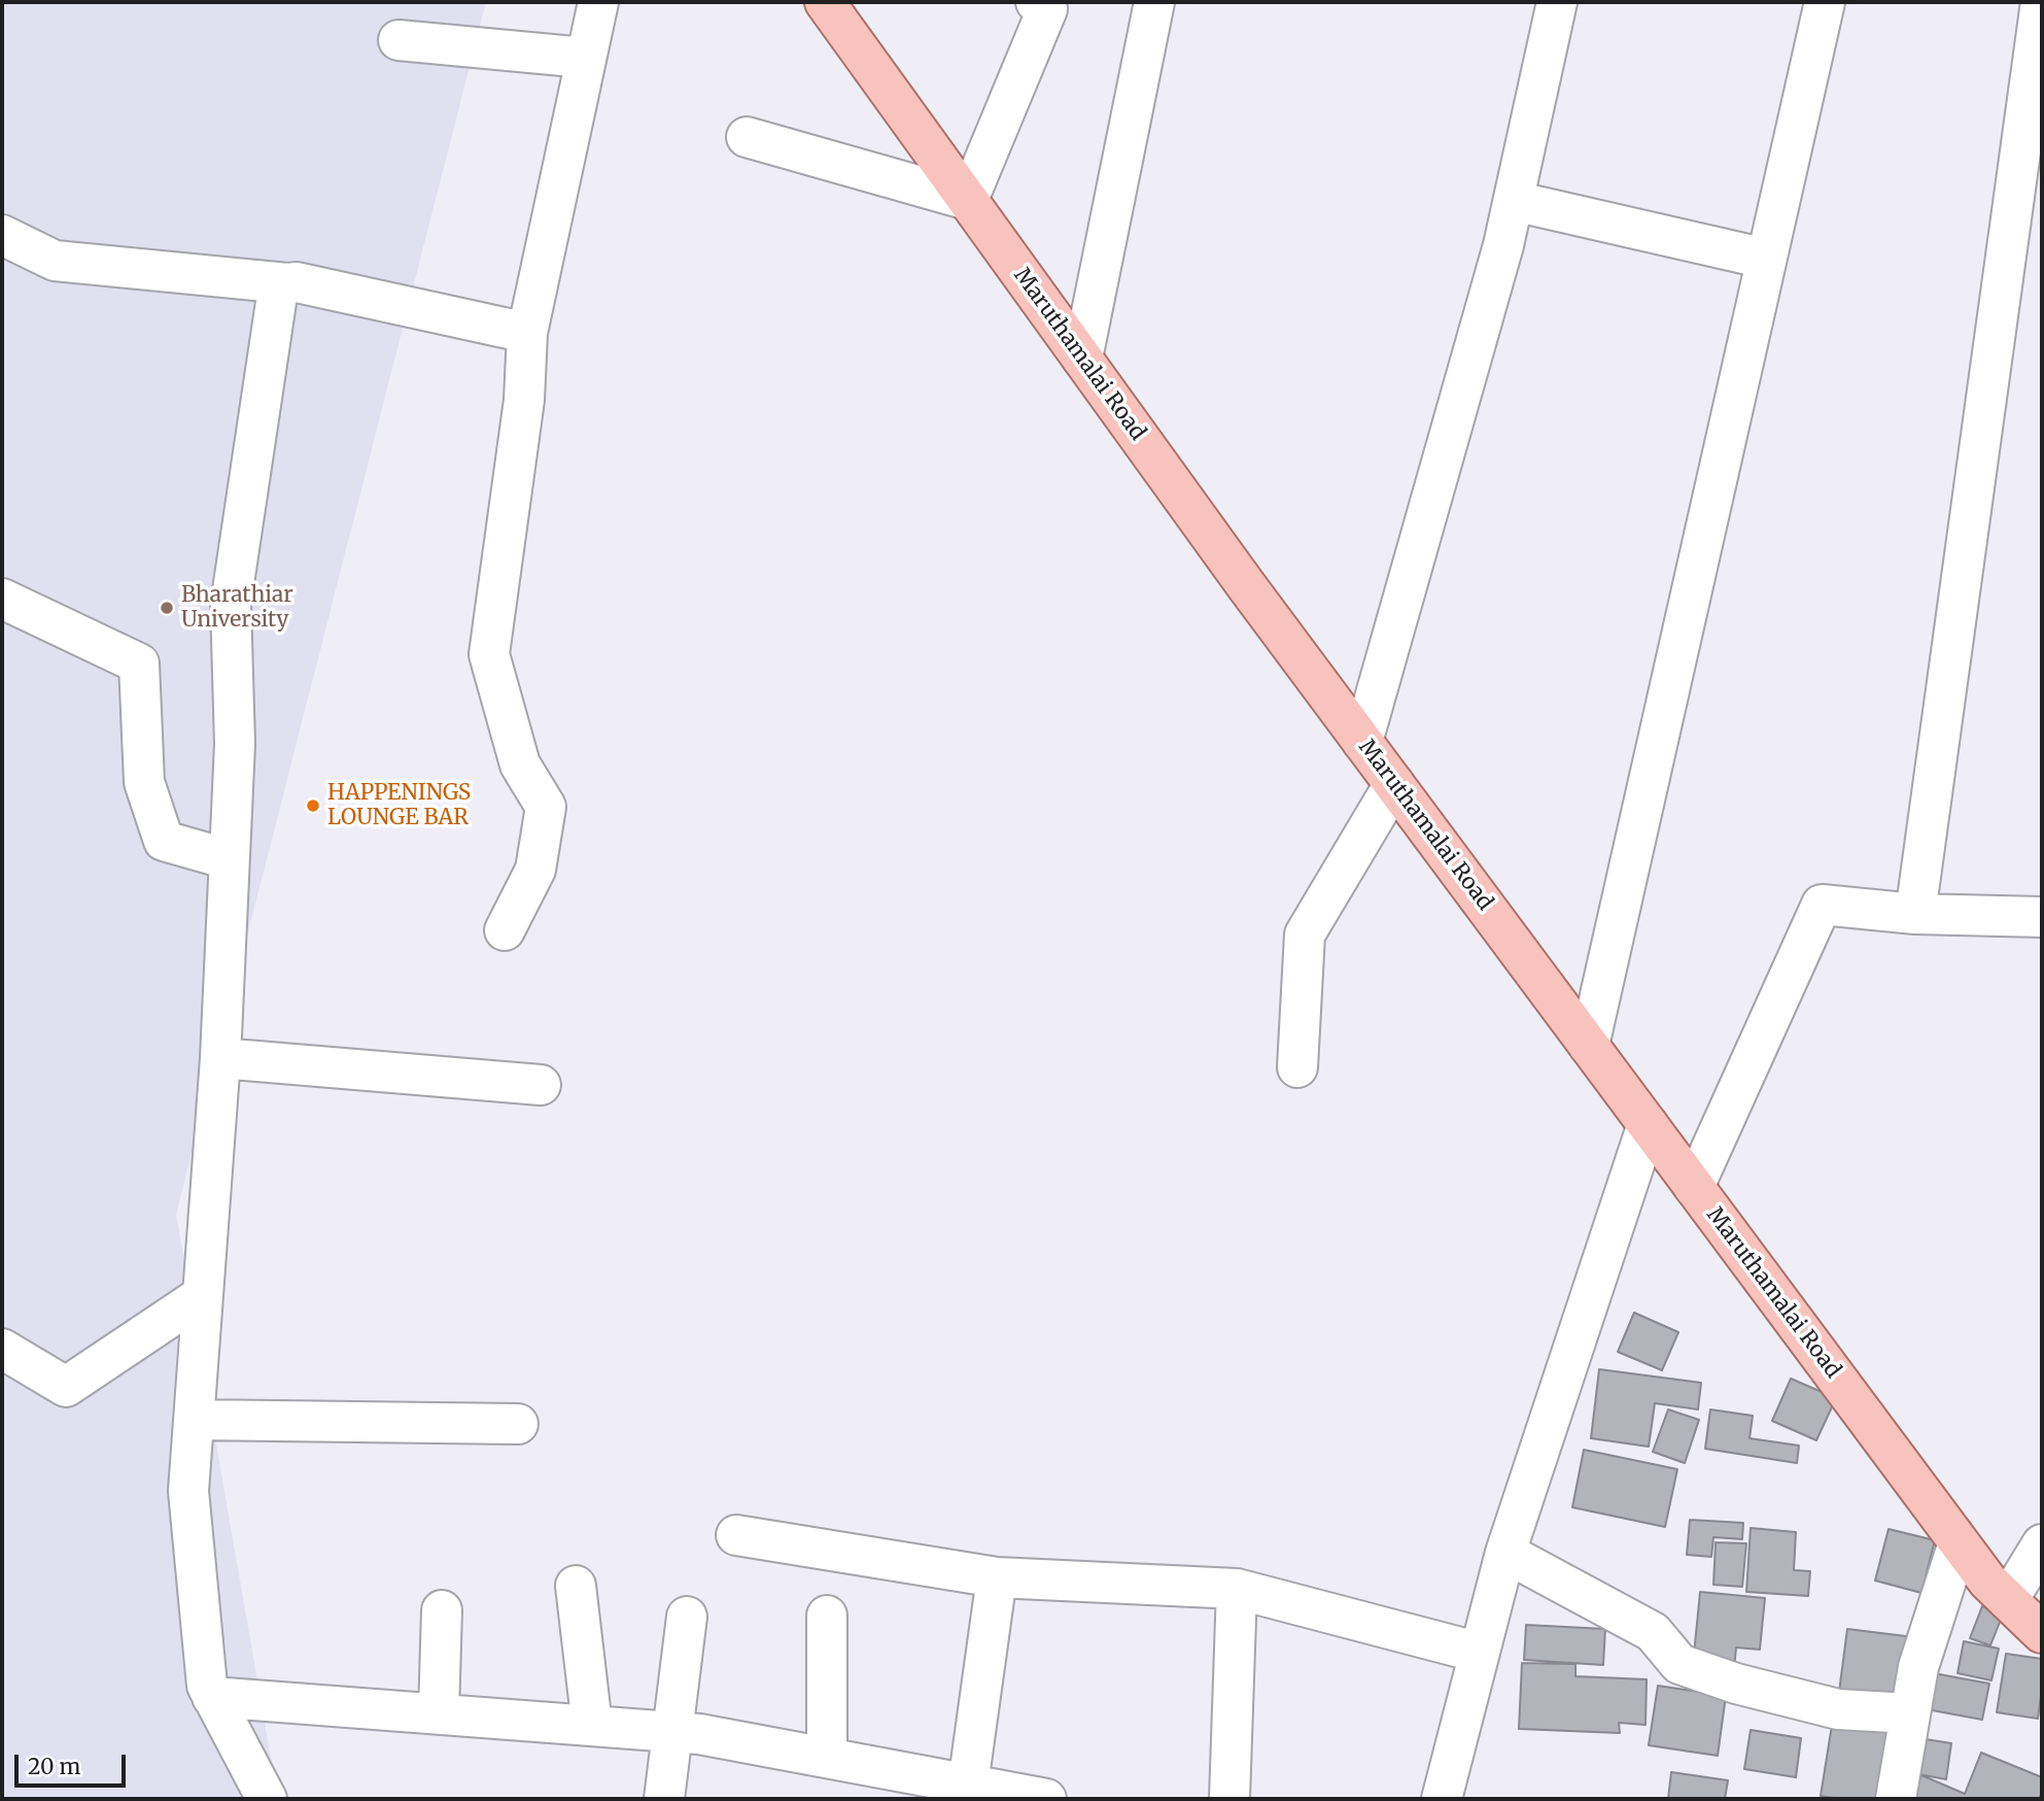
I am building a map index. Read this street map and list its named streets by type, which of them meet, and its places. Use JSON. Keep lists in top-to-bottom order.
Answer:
{
  "streets": {
    "main road": ["Maruthamalai Road"]
  },
  "places": ["Bharathiar University", "HAPPENINGS LOUNGE BAR"],
  "scale_bar": "20 m"
}
